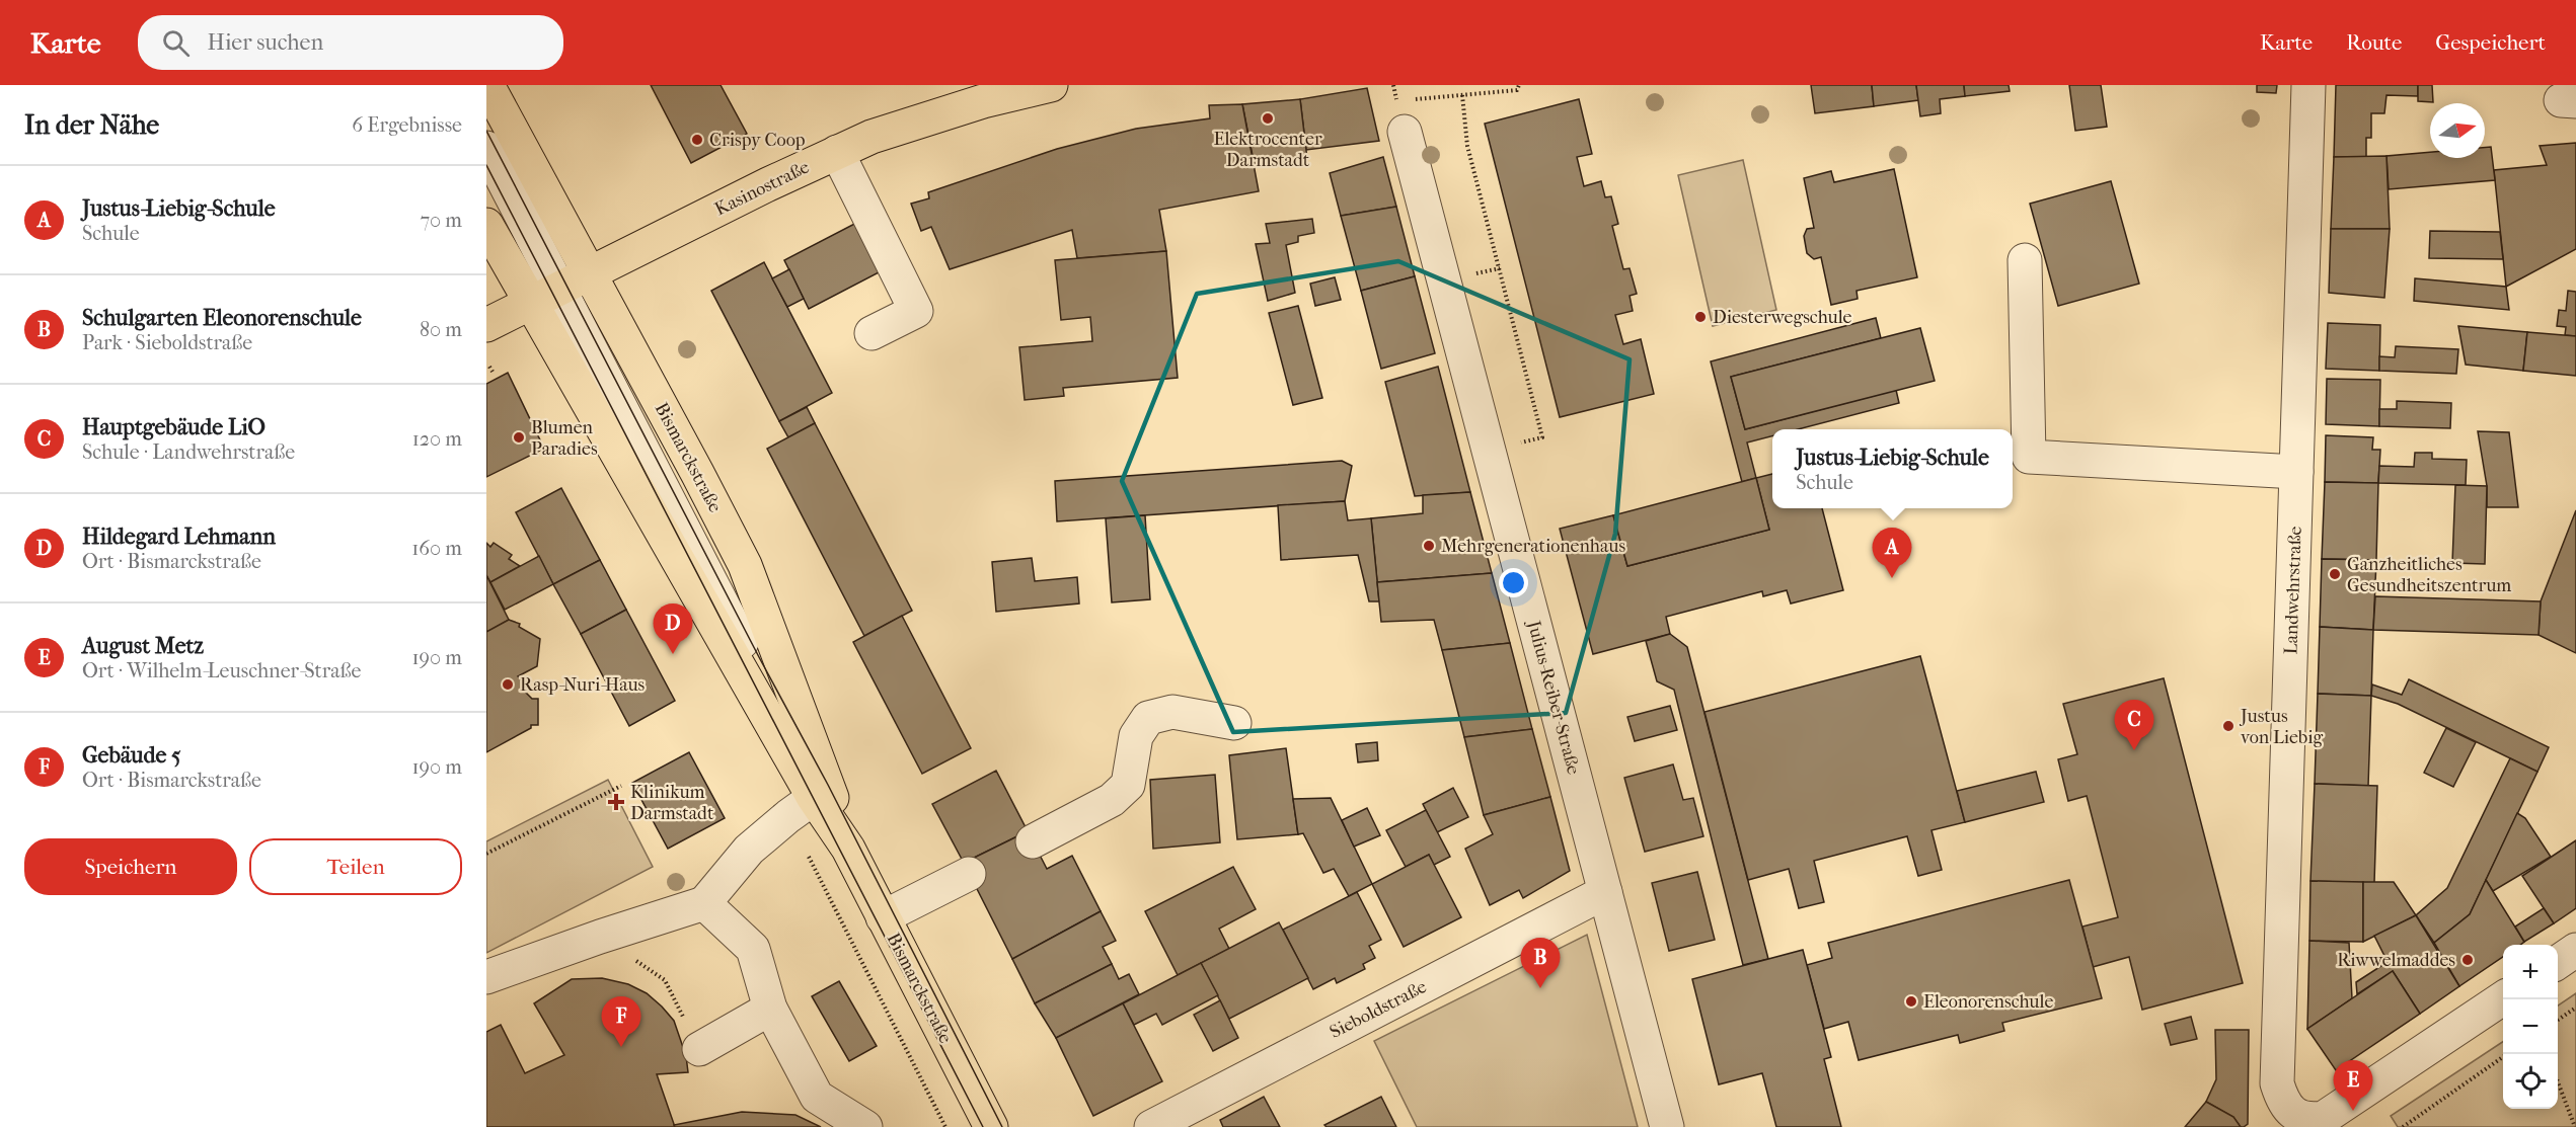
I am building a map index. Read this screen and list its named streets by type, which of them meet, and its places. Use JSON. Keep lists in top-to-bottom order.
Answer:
{
  "streets": {
    "main road": ["Kasinostraße", "Bismarckstraße"],
    "street": ["Landwehrstraße", "Julius-Reiber-Straße", "Sieboldstraße"]
  },
  "crossings": [
    ["Kasinostraße", "Bismarckstraße"],
    ["Julius-Reiber-Straße", "Sieboldstraße"]
  ],
  "places": {
    "other": [
      "Elektrocenter Darmstadt",
      "Crispy Coop",
      "Diesterwegschule",
      "Blumen Paradies",
      "Mehrgenerationenhaus",
      "Ganzheitliches Gesundheitszentrum",
      "Rasp-Nuri-Haus",
      "Justus von Liebig",
      "Riwwelmaddes",
      "Eleonorenschule"
    ],
    "health": ["Klinikum Darmstadt"]
  },
  "north": "right",
  "page": {
    "header": "Karte",
    "search": "Hier suchen",
    "nav": ["Karte", "Route", "Gespeichert"],
    "heading": ["In der Nähe", "6 Ergebnisse"],
    "list": [
      {
        "mark": "A",
        "name": "Justus-Liebig-Schule",
        "note": "Schule",
        "value": "70 m"
      },
      {
        "mark": "B",
        "name": "Schulgarten Eleonorenschule",
        "note": "Park · Sieboldstraße",
        "value": "80 m"
      },
      {
        "mark": "C",
        "name": "Hauptgebäude LiO",
        "note": "Schule · Landwehrstraße",
        "value": "120 m"
      },
      {
        "mark": "D",
        "name": "Hildegard Lehmann",
        "note": "Ort · Bismarckstraße",
        "value": "160 m"
      },
      {
        "mark": "E",
        "name": "August Metz",
        "note": "Ort · Wilhelm-Leuschner-Straße",
        "value": "190 m"
      },
      {
        "mark": "F",
        "name": "Gebäude 5",
        "note": "Ort · Bismarckstraße",
        "value": "190 m"
      }
    ],
    "popup": ["Justus-Liebig-Schule", "Schule"],
    "pins": [
      "A",
      "D",
      "C",
      "B",
      "F",
      "E"
    ],
    "buttons": ["Speichern", "Teilen"],
    "map_buttons": ["+", "−"]
  }
}
